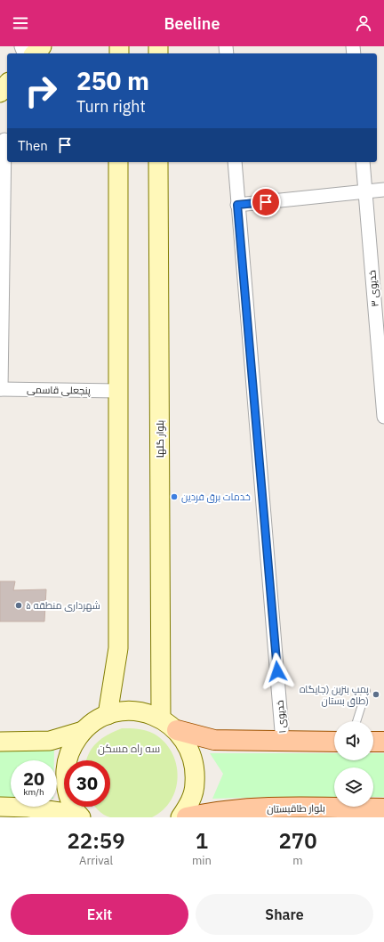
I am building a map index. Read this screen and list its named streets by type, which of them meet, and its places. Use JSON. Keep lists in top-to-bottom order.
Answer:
{
  "streets": {
    "main road": ["بلوار گلها", "بلوار طاقبستان"],
    "street": ["خدیوی ۳", "پنجعلی قاسمی", "خدیوی ۱"]
  },
  "districts": ["سه راه مسکن"],
  "places": ["خدمات برق فردین", "شهرداری منطقه ۵", "پمپ بنزین (جایگاه طاق بستان)"],
  "page": {
    "header": "Beeline",
    "turn": ["250 m", "Turn right"],
    "then": "Then",
    "speed": "20 km/h",
    "limit": "30",
    "eta": [
      "22:59",
      "Arrival",
      "1",
      "min",
      "270",
      "m"
    ],
    "buttons": ["Exit", "Share"]
  }
}
